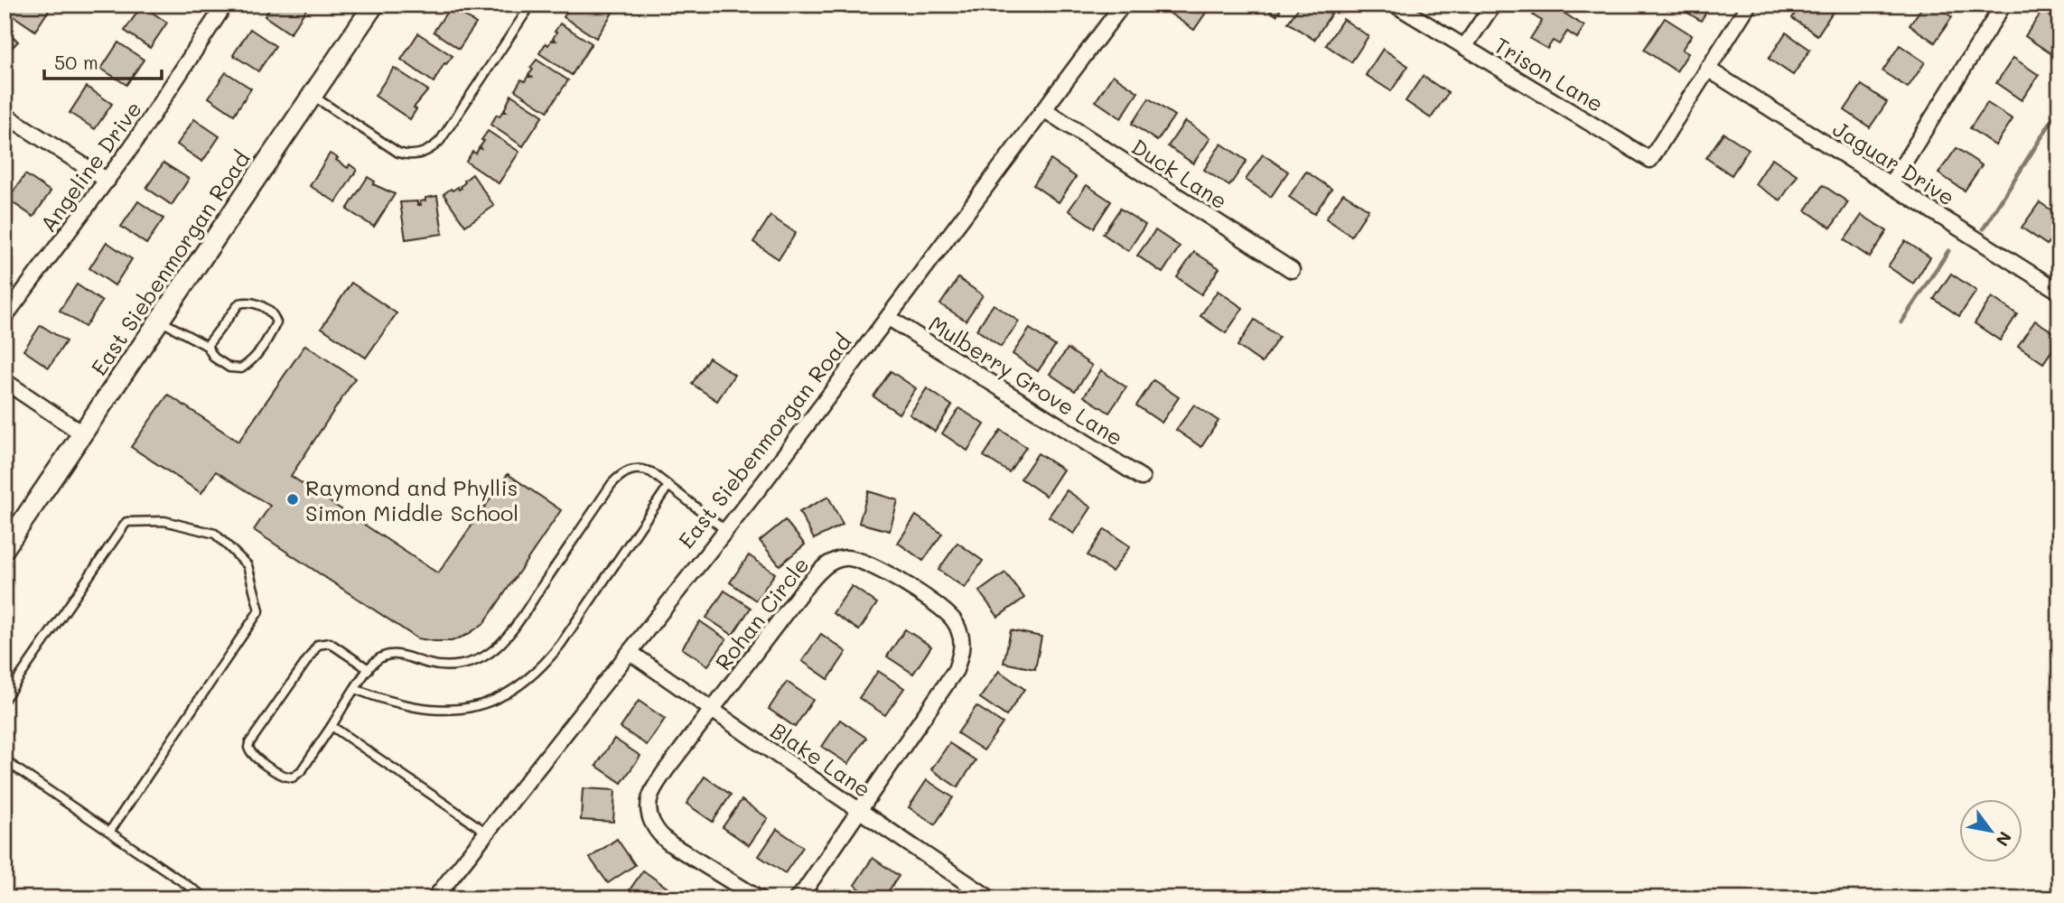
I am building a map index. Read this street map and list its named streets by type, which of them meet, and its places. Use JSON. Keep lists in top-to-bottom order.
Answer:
{
  "streets": {
    "street": [
      "Trison Lane",
      "Jaguar Drive",
      "Angeline Drive",
      "Duck Lane",
      "East Siebenmorgan Road",
      "Mulberry Grove Lane",
      "Rohan Circle",
      "Blake Lane"
    ]
  },
  "crossings": [
    ["Trison Lane", "Jaguar Drive"],
    ["Duck Lane", "East Siebenmorgan Road"],
    ["East Siebenmorgan Road", "Mulberry Grove Lane"],
    ["East Siebenmorgan Road", "Blake Lane"],
    ["Rohan Circle", "Blake Lane"]
  ],
  "places": ["Raymond and Phyllis Simon Middle School"],
  "scale_bar": "50 m",
  "north": "bottom right"
}
